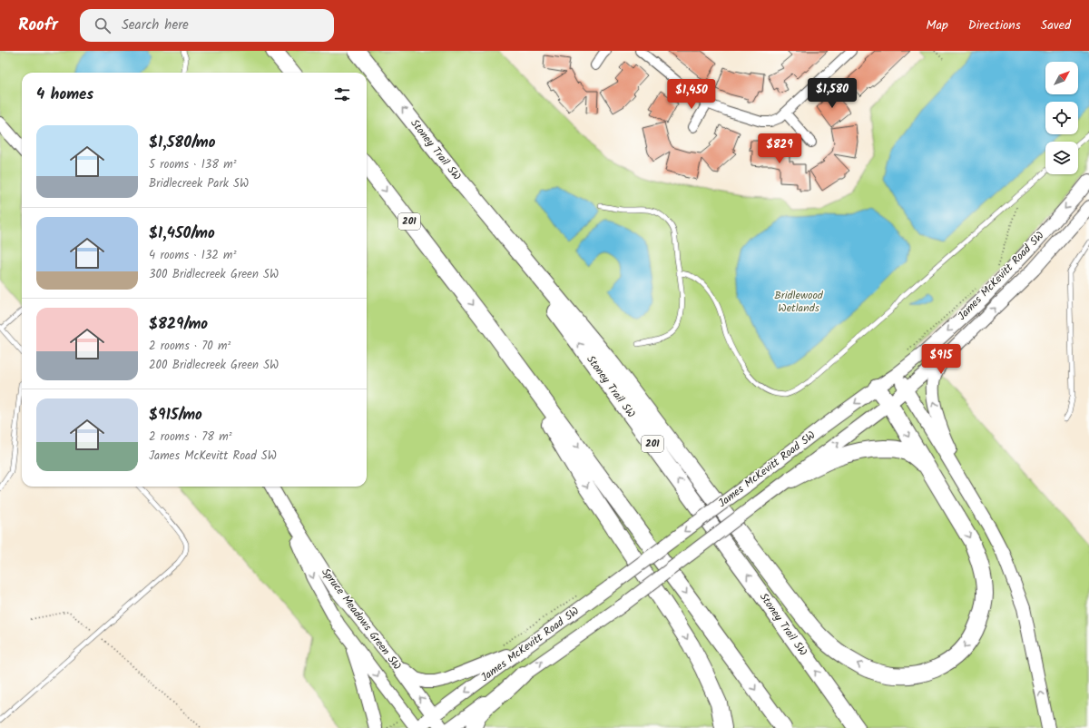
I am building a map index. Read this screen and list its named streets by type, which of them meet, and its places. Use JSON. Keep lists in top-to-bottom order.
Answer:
{
  "streets": {
    "highway": ["Stoney Trail SW", "201"],
    "main road": ["James McKevitt Road SW", "Spruce Meadows Green SW"]
  },
  "crossings": [
    ["James McKevitt Road SW", "Spruce Meadows Green SW"]
  ],
  "parks": ["Bridlewood Wetlands"],
  "north": "top right",
  "page": {
    "header": "Roofr",
    "search": "Search here",
    "nav": ["Map", "Directions", "Saved"],
    "heading": "4 homes",
    "price": [
      "$1,580",
      "$1,450",
      "$829",
      "$915"
    ],
    "list": [
      {
        "name": "$1,580/mo",
        "note": "5 rooms · 138 m² · Bridlecreek Park SW"
      },
      {
        "name": "$1,450/mo",
        "note": "4 rooms · 132 m² · 300 Bridlecreek Green SW"
      },
      {
        "name": "$829/mo",
        "note": "2 rooms · 70 m² · 200 Bridlecreek Green SW"
      },
      {
        "name": "$915/mo",
        "note": "2 rooms · 78 m² · James McKevitt Road SW"
      }
    ]
  }
}
